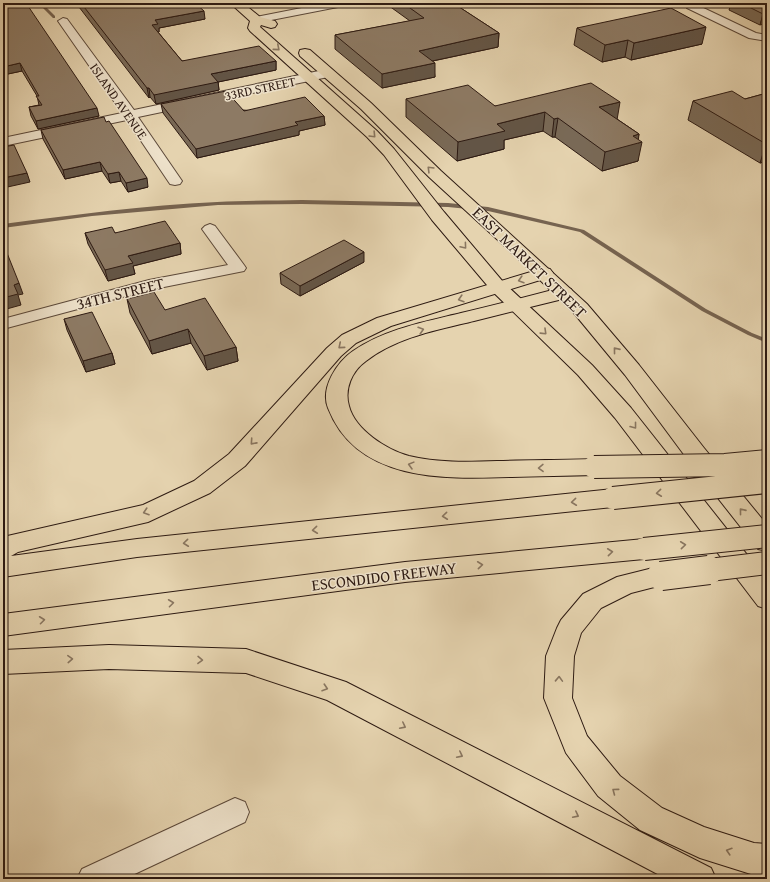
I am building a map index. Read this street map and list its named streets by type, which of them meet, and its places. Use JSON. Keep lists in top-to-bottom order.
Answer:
{
  "streets": {
    "main road": ["EAST MARKET STREET", "ESCONDIDO FREEWAY"],
    "street": ["33RD STREET", "ISLAND AVENUE", "34TH STREET"]
  },
  "crossings": [
    ["33RD STREET", "ISLAND AVENUE"],
    ["33RD STREET", "EAST MARKET STREET"]
  ]
}
